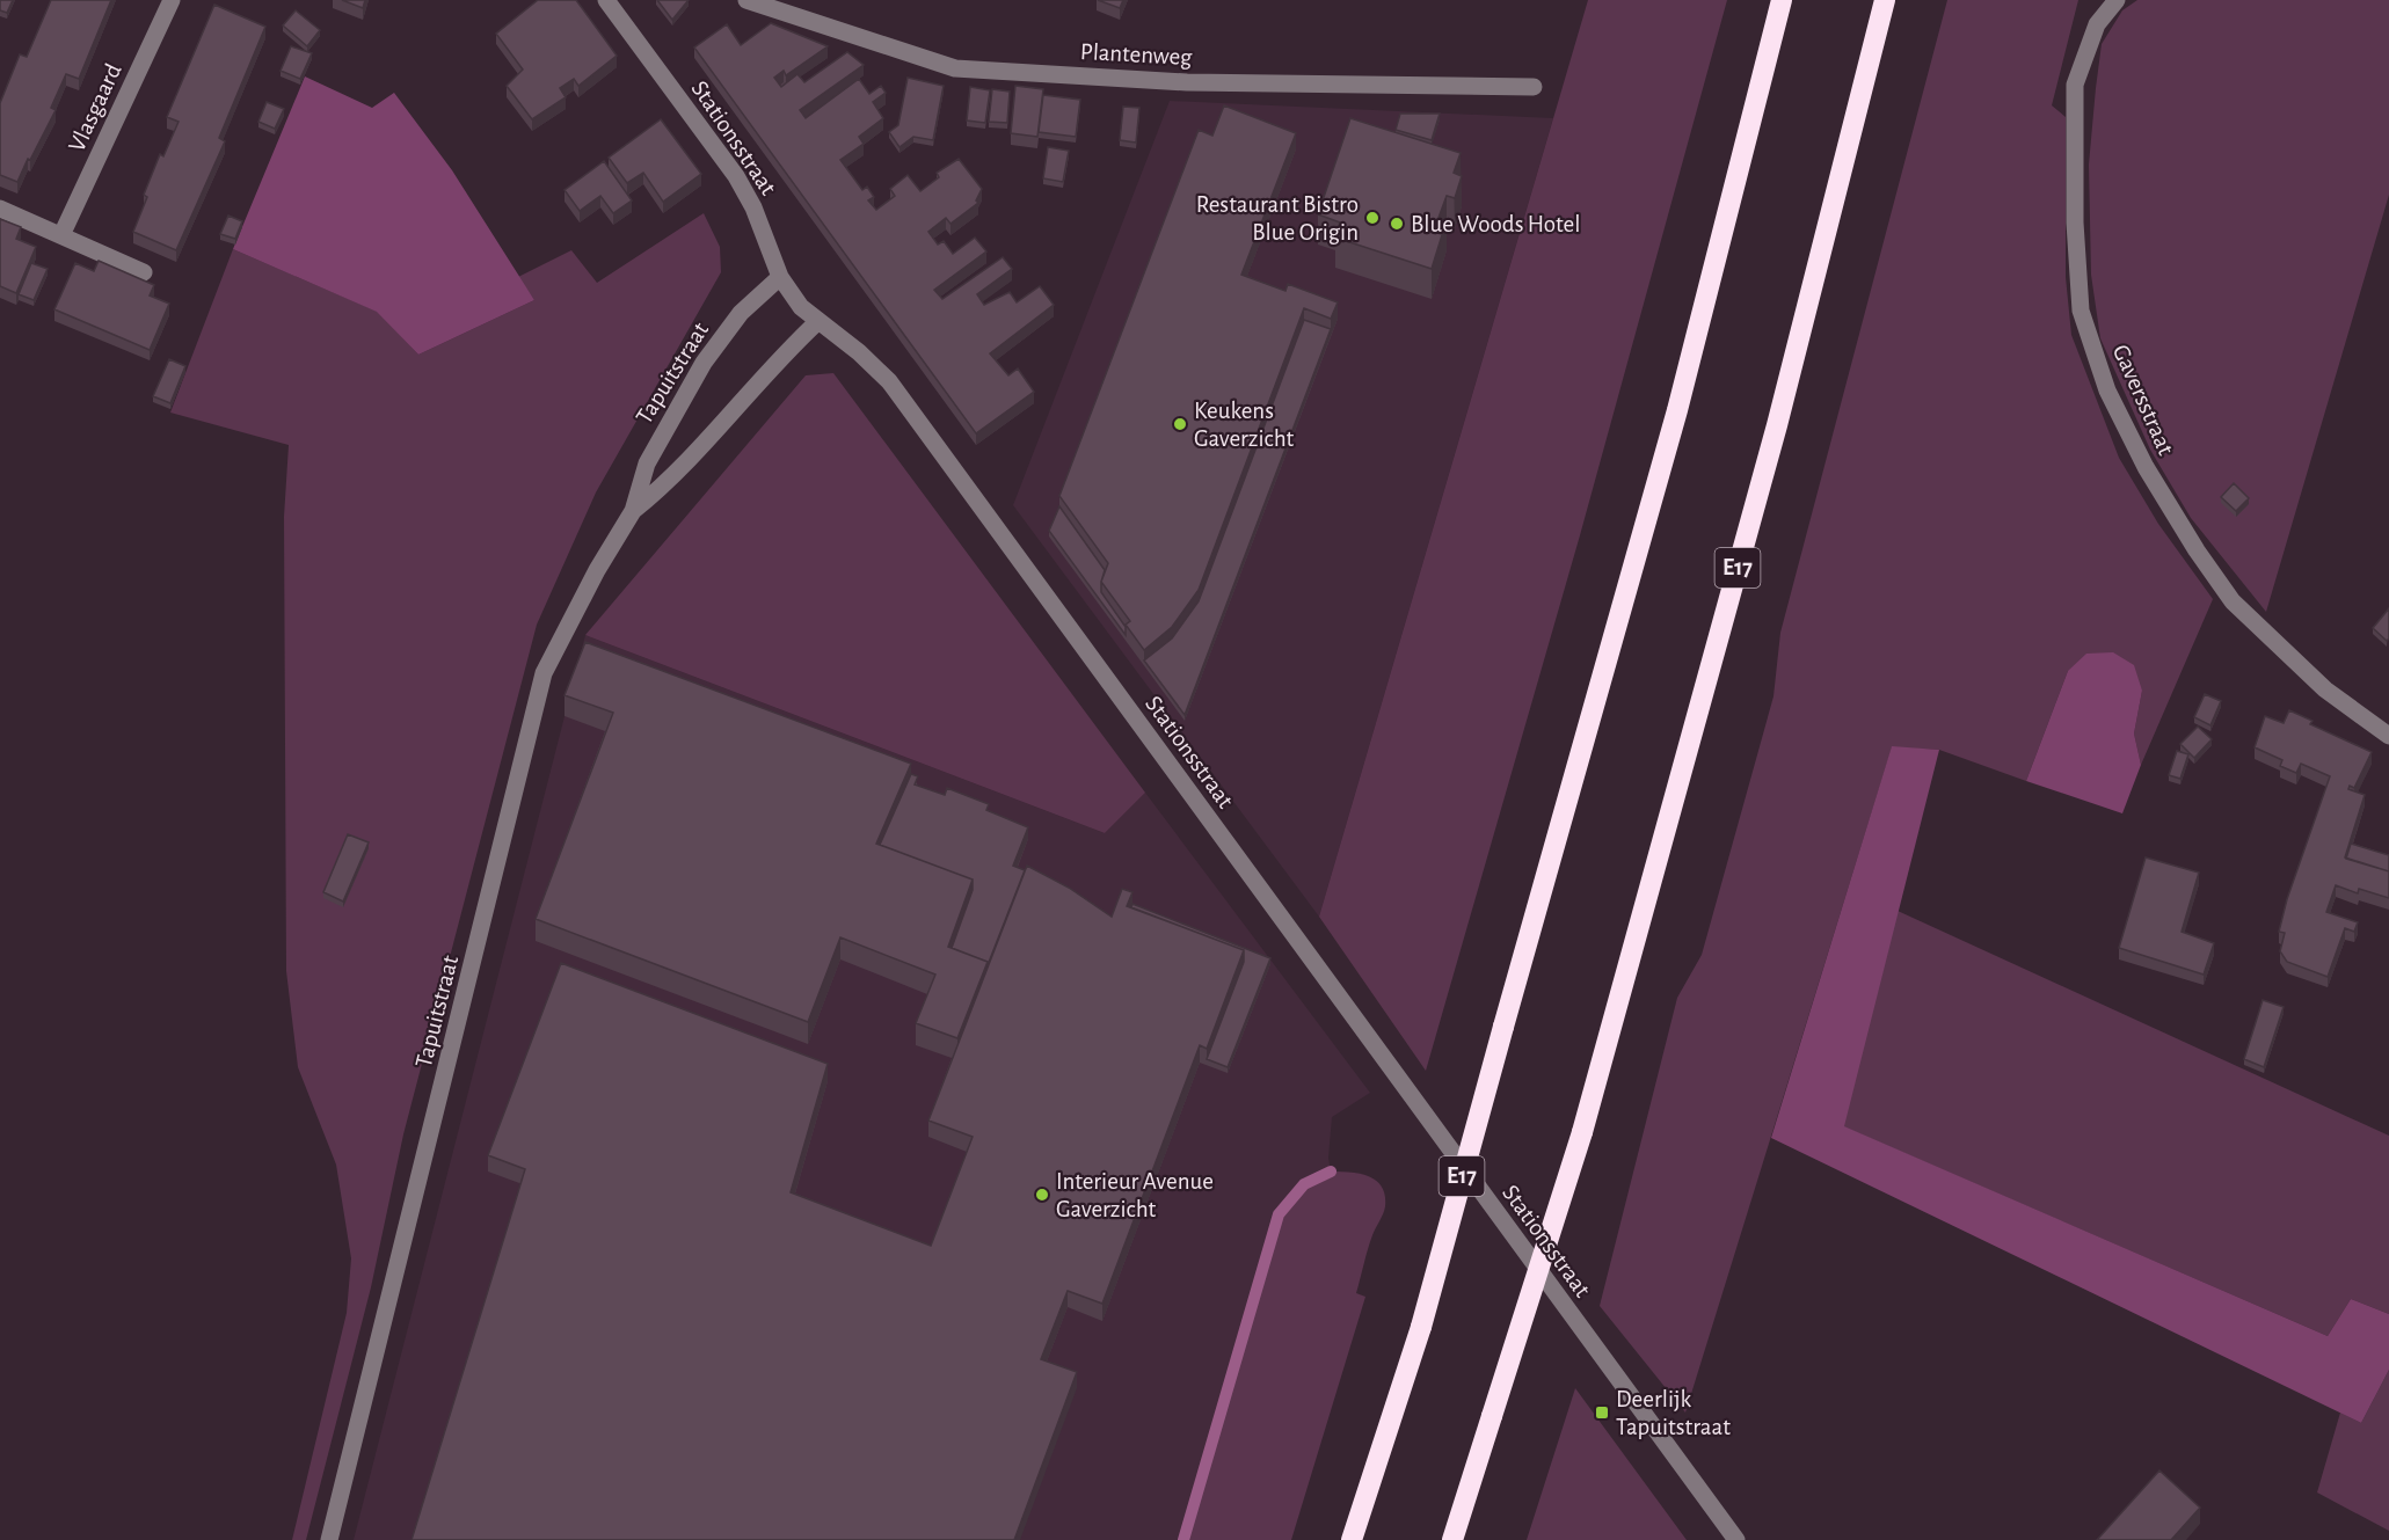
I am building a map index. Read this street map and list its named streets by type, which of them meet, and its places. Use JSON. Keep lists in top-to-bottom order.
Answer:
{
  "streets": {
    "highway": ["E17"],
    "street": [
      "Plantenweg",
      "Vlasgaard",
      "Stationsstraat",
      "Tapuitstraat",
      "Gaversstraat"
    ]
  },
  "crossings": [
    ["Stationsstraat", "Tapuitstraat"]
  ],
  "places": {
    "other": [
      "Restaurant Bistro Blue Origin",
      "Blue Woods Hotel",
      "Keukens Gaverzicht",
      "Interieur Avenue Gaverzicht"
    ],
    "transit": ["Deerlijk Tapuitstraat"]
  }
}
